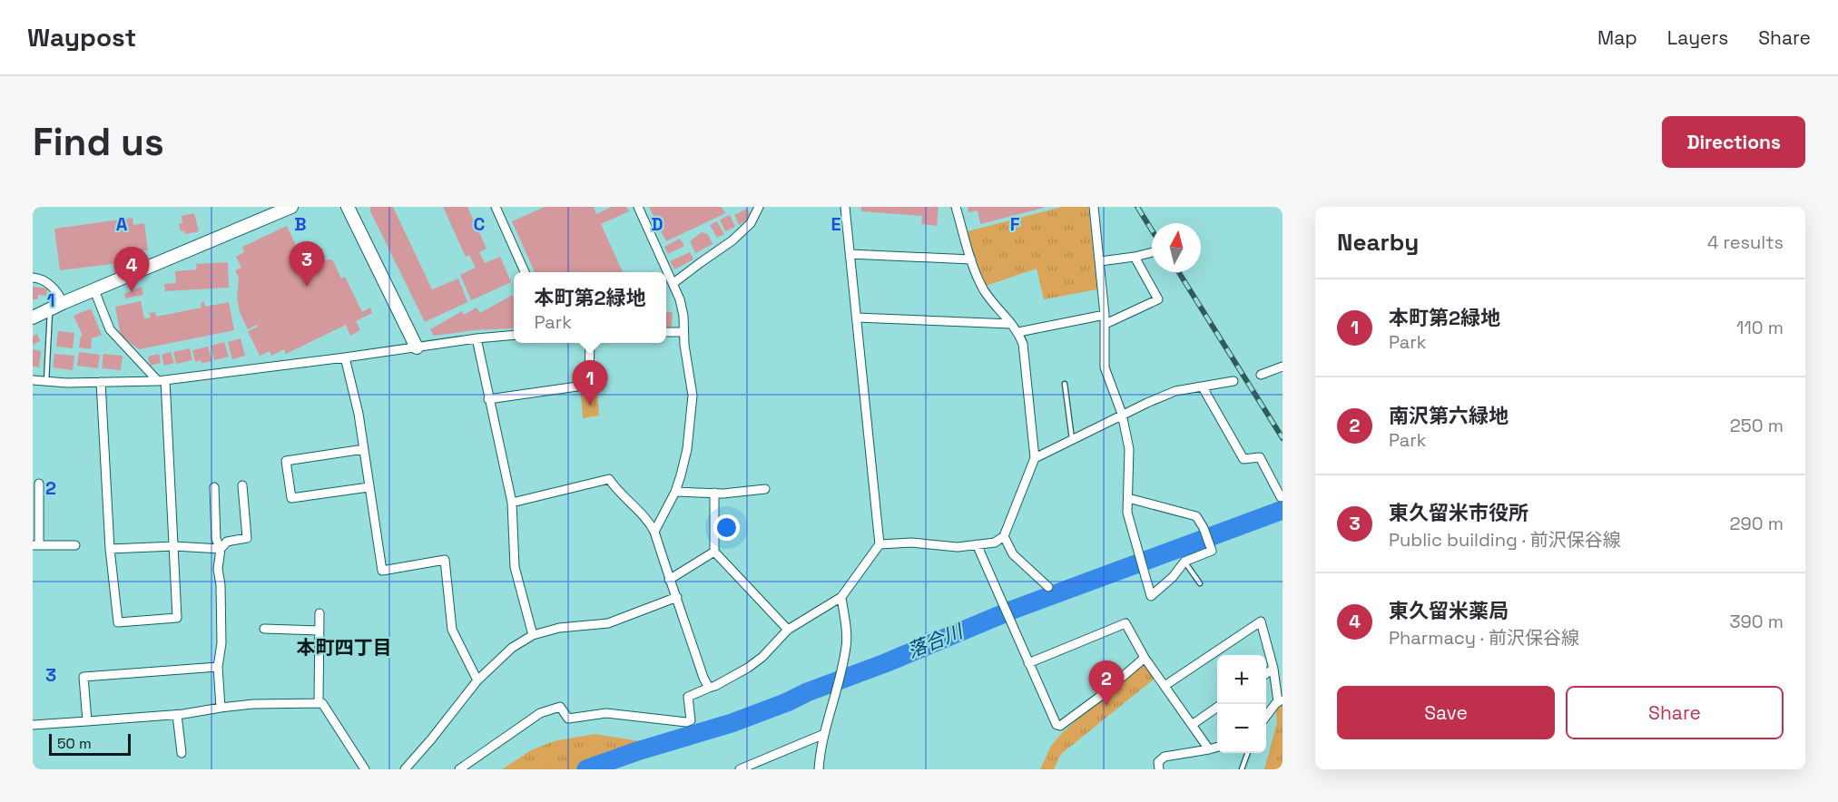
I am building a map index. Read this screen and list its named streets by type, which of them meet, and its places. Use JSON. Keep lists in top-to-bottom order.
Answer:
{
  "districts": ["本町四丁目"],
  "water": ["落合川"],
  "scale_bar": "50 m",
  "north": "top",
  "page": {
    "header": "Waypost",
    "nav": ["Map", "Layers", "Share"],
    "buttons": [
      "Directions",
      ["Save", "Share"]
    ],
    "title": "Find us",
    "heading": ["Nearby", "4 results"],
    "pins": [
      "3",
      "4",
      "1",
      "2"
    ],
    "popup": ["本町第2緑地", "Park"],
    "list": [
      {
        "mark": "1",
        "name": "本町第2緑地",
        "note": "Park",
        "value": "110 m"
      },
      {
        "mark": "2",
        "name": "南沢第六緑地",
        "note": "Park",
        "value": "250 m"
      },
      {
        "mark": "3",
        "name": "東久留米市役所",
        "note": "Public building · 前沢保谷線",
        "value": "290 m"
      },
      {
        "mark": "4",
        "name": "東久留米薬局",
        "note": "Pharmacy · 前沢保谷線",
        "value": "390 m"
      }
    ],
    "map_buttons": ["+", "−"],
    "scale": "50 m"
  },
  "grid": {
    "columns": [
      "A",
      "B",
      "C",
      "D",
      "E",
      "F"
    ],
    "rows": ["1", "2", "3"]
  }
}
